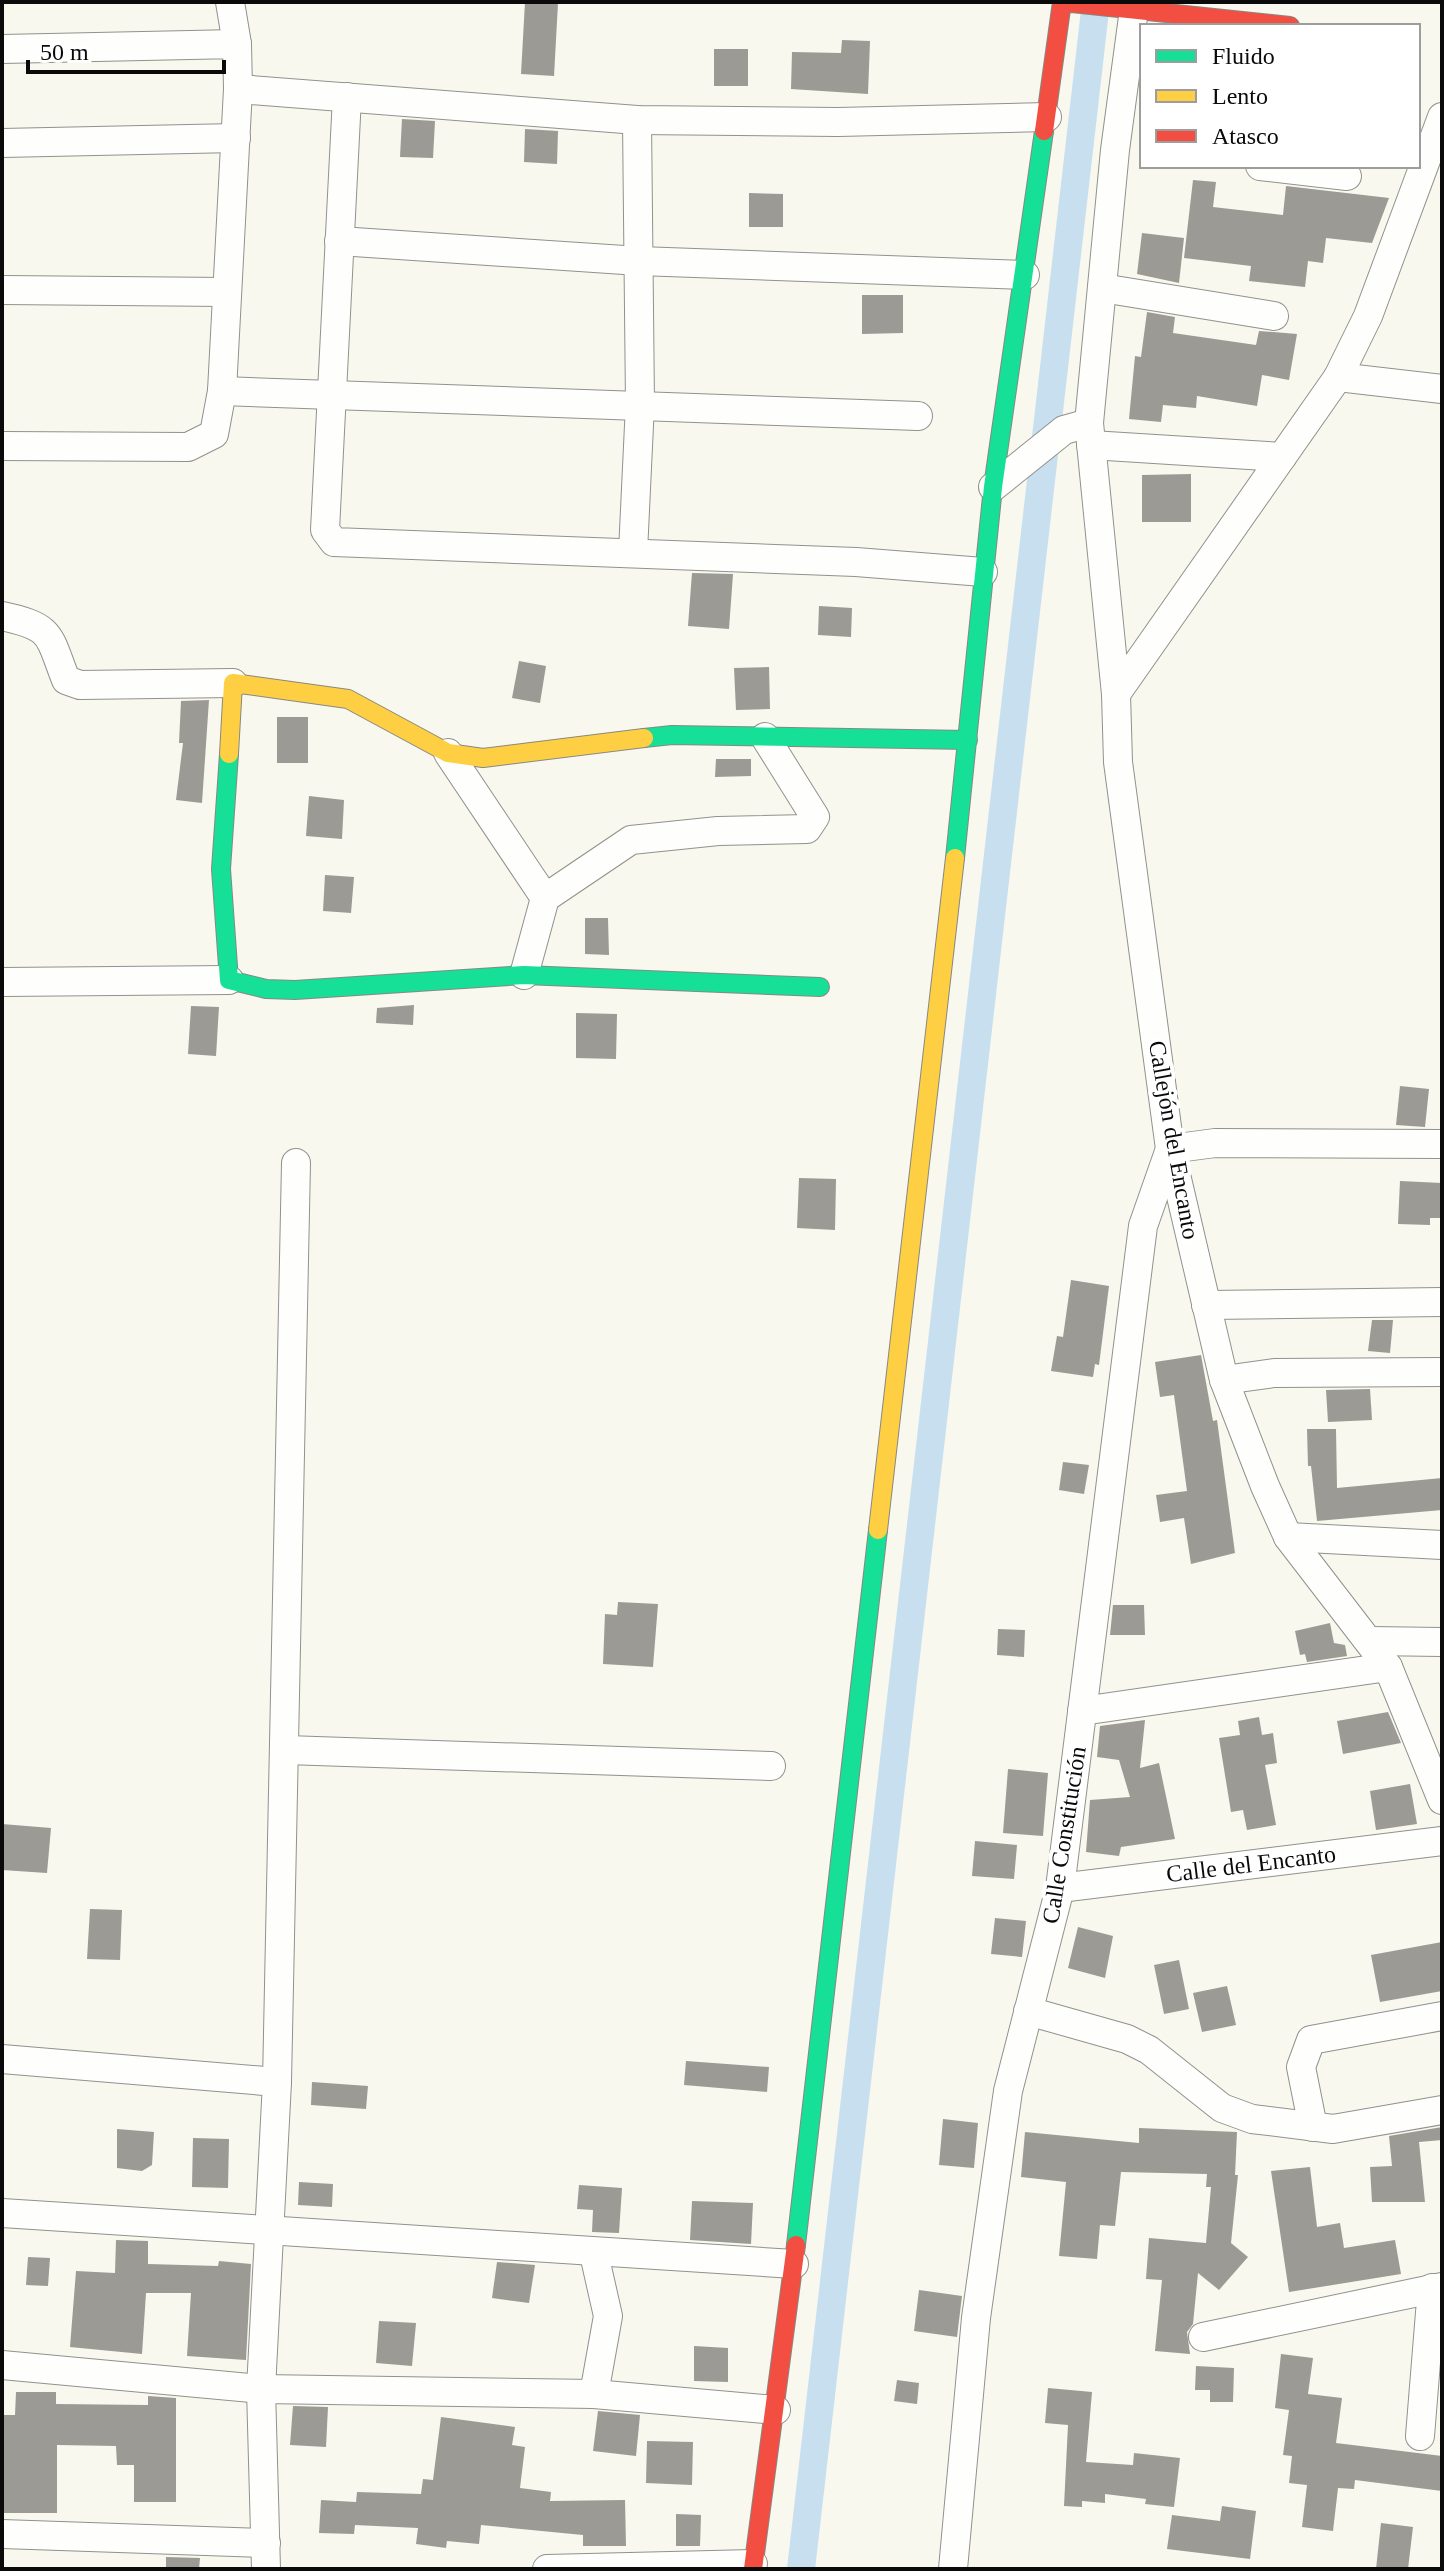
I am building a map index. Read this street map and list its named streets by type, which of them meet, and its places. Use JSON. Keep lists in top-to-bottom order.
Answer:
{
  "streets": {
    "street": ["Callejón del Encanto", "Calle Constitución", "Calle del Encanto"]
  },
  "crossings": [
    ["Callejón del Encanto", "Calle Constitución"],
    ["Calle Constitución", "Calle del Encanto"]
  ],
  "legend": ["Fluido", "Lento", "Atasco"],
  "scale_bar": "50 m"
}
